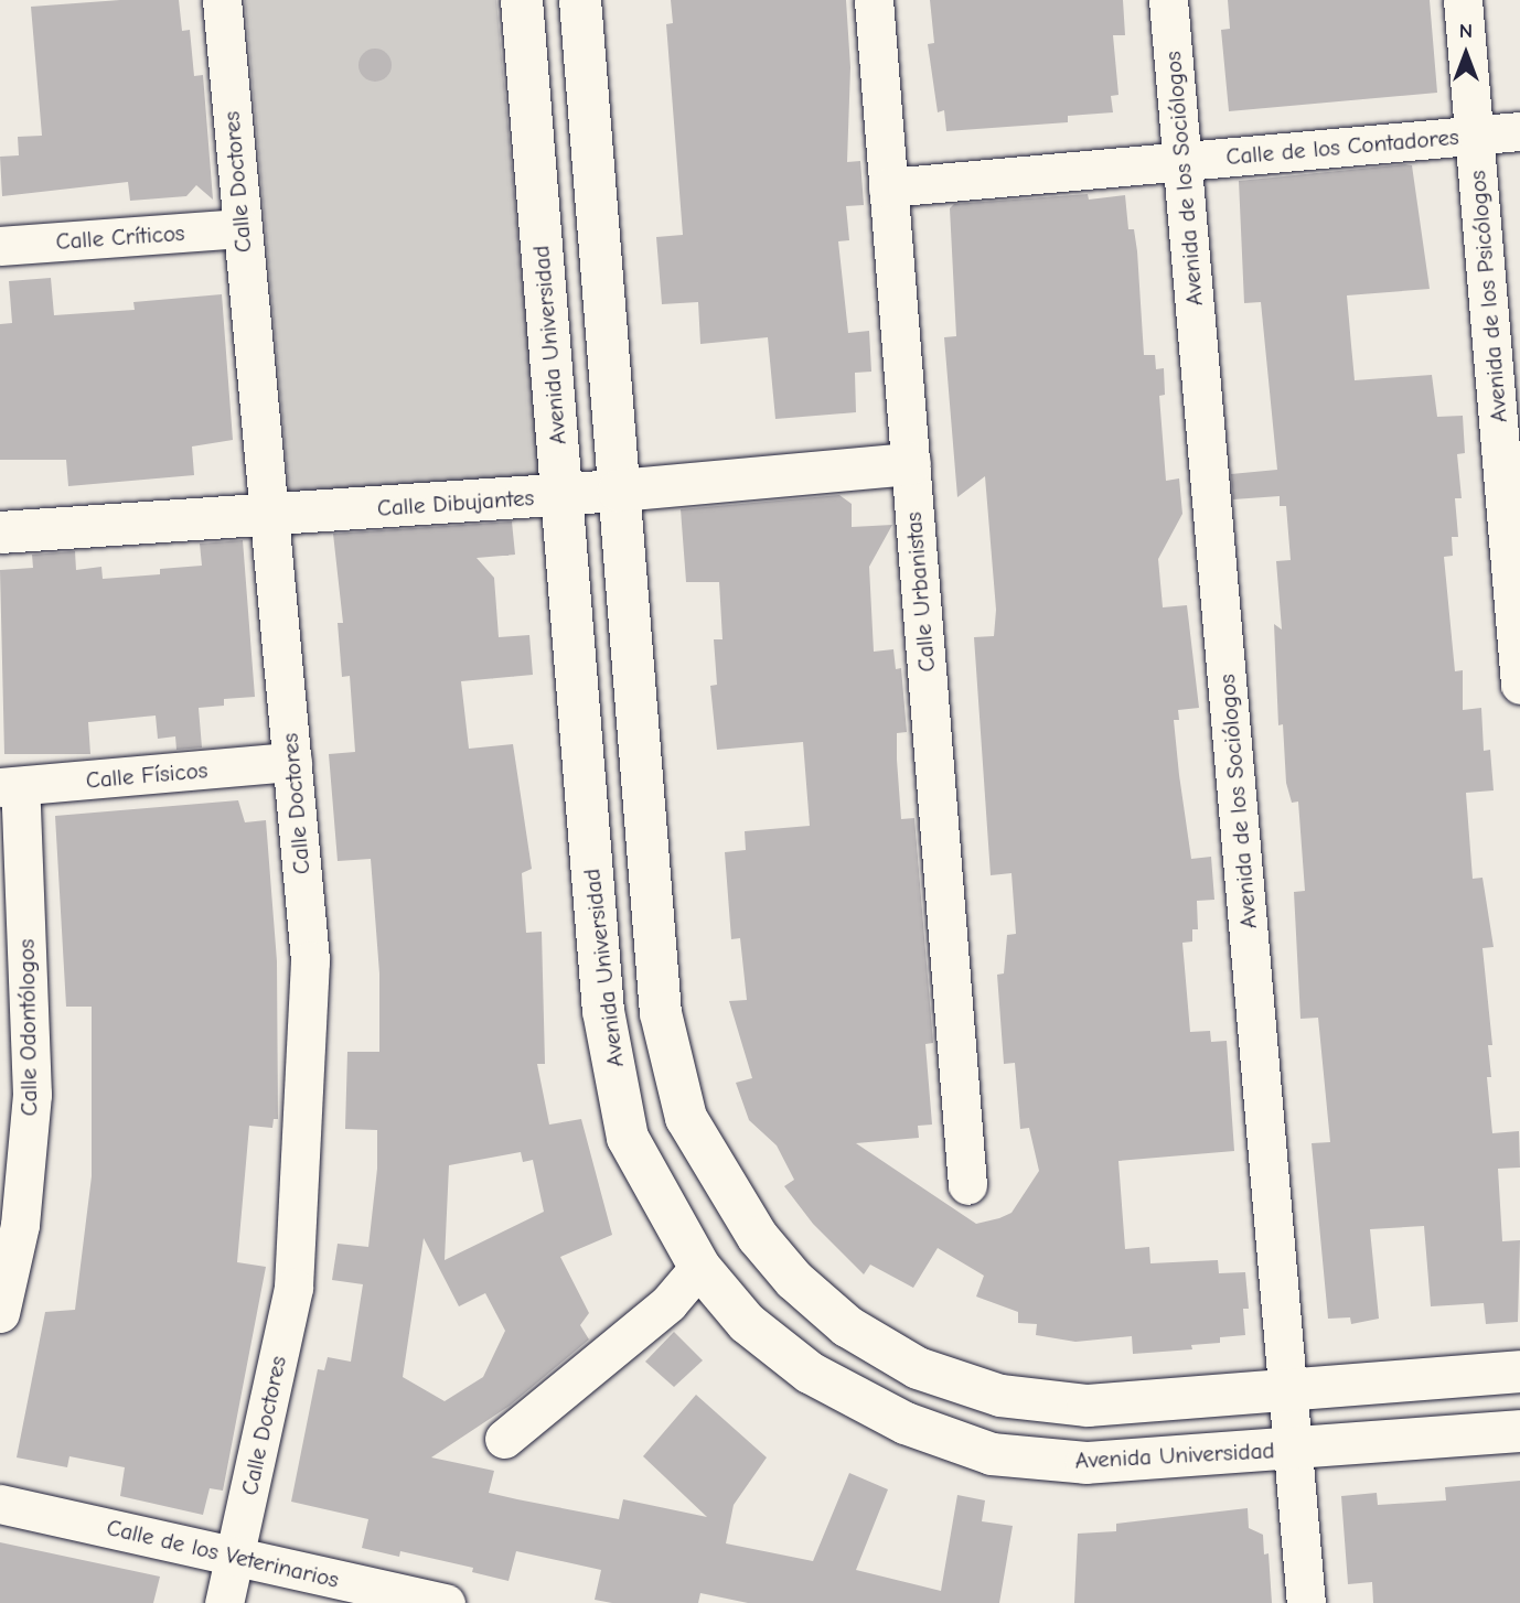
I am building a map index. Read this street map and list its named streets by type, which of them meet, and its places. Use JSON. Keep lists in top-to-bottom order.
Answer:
{
  "streets": {
    "street": [
      "Calle de los Contadores",
      "Avenida de los Sociólogos",
      "Calle Doctores",
      "Calle Críticos",
      "Avenida de los Psicólogos",
      "Avenida Universidad",
      "Calle Dibujantes",
      "Calle Urbanistas",
      "Calle Físicos",
      "Calle Odontólogos",
      "Calle de los Veterinarios"
    ]
  },
  "crossings": [
    ["Calle de los Contadores", "Avenida de los Sociólogos"],
    ["Calle de los Contadores", "Avenida de los Psicólogos"],
    ["Calle de los Contadores", "Calle Urbanistas"],
    ["Avenida de los Sociólogos", "Avenida Universidad"],
    ["Calle Doctores", "Calle Críticos"],
    ["Calle Doctores", "Calle Dibujantes"],
    ["Calle Doctores", "Calle Físicos"],
    ["Calle Doctores", "Calle de los Veterinarios"],
    ["Avenida Universidad", "Calle Dibujantes"],
    ["Calle Dibujantes", "Calle Urbanistas"],
    ["Calle Físicos", "Calle Odontólogos"]
  ],
  "north": "top"
}
